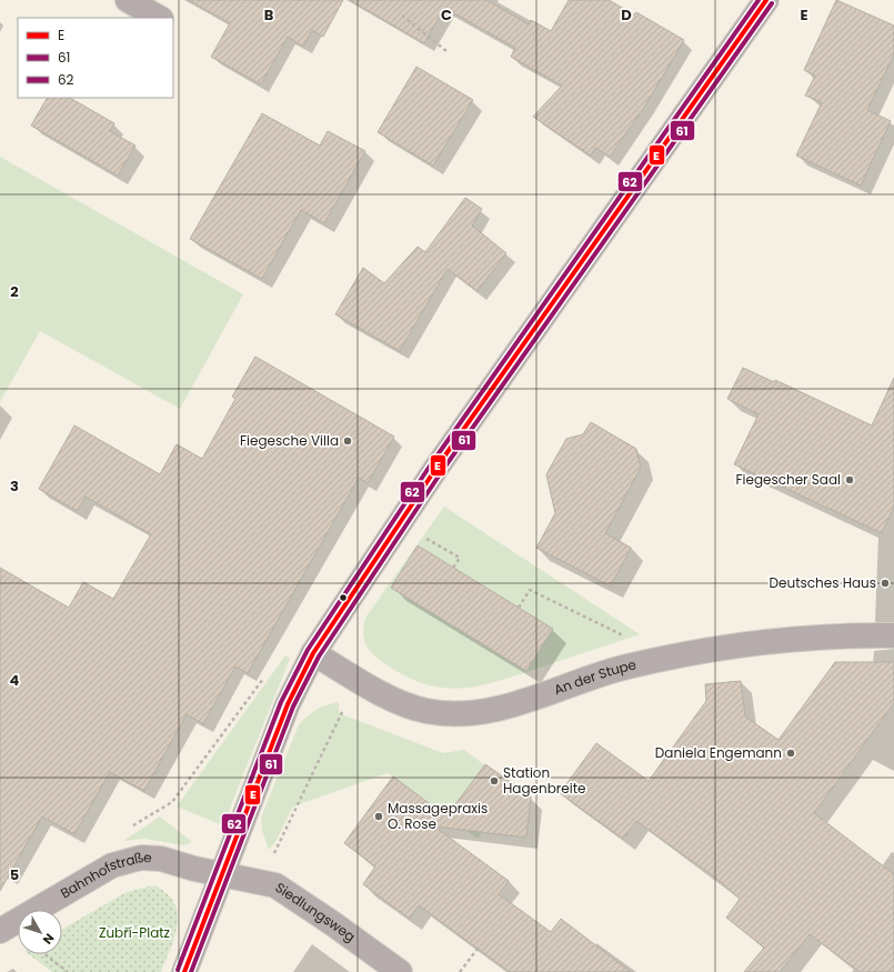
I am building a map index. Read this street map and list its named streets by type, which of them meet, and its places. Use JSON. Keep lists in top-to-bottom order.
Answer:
{
  "streets": {
    "street": ["An der Stupe", "Bahnhofstraße", "Siedlungsweg"]
  },
  "crossings": [
    ["Bahnhofstraße", "Siedlungsweg"]
  ],
  "parks": ["Zubří-Platz"],
  "places": [
    "Fiegesche Villa",
    "Fiegescher Saal",
    "Deutsches Haus",
    "Daniela Engemann",
    "Station Hagenbreite",
    "Massagepraxis O. Rose"
  ],
  "lines": ["transit line E", "transit line 62", "transit line 61"],
  "legend": ["E", "61", "62"],
  "north": "bottom right",
  "grid": {
    "columns": [
      "B",
      "C",
      "D",
      "E"
    ],
    "rows": [
      "2",
      "3",
      "4",
      "5"
    ]
  }
}
